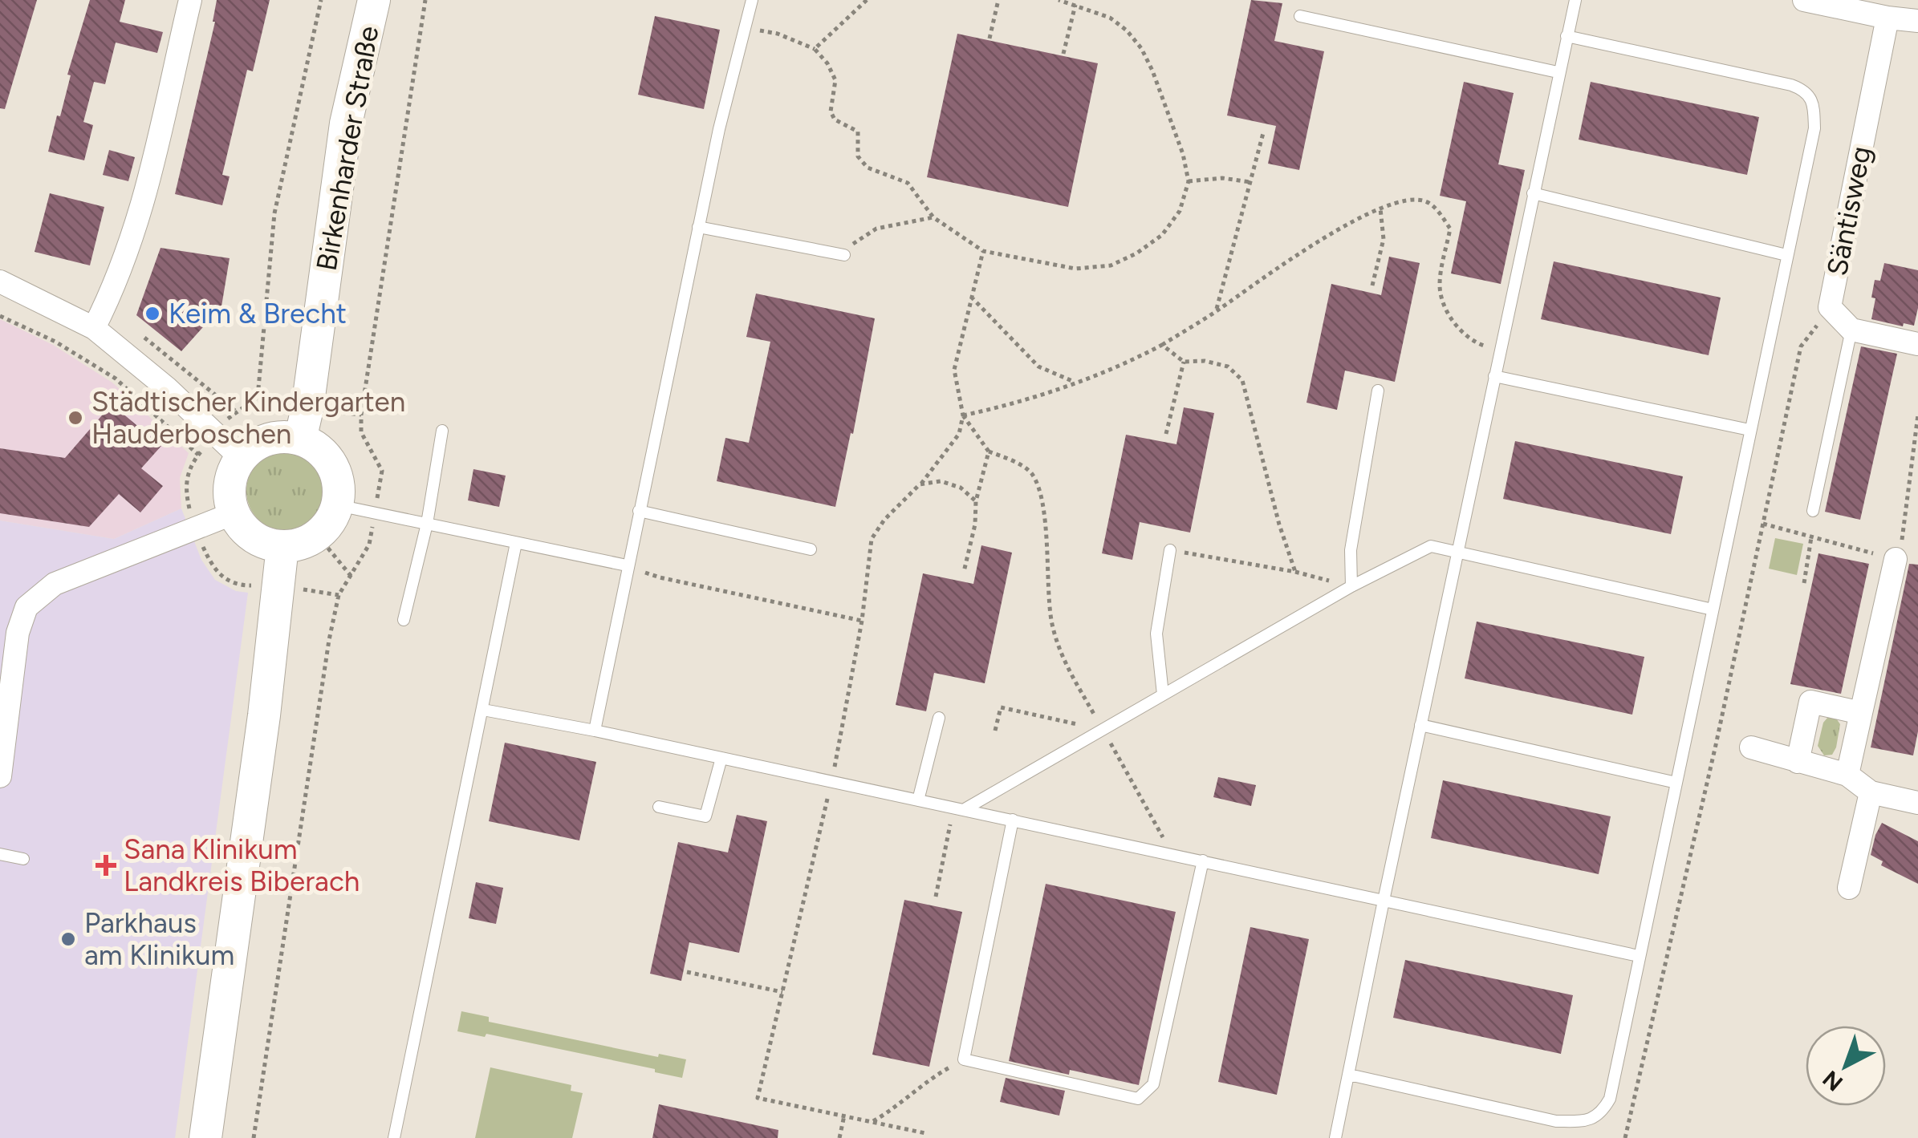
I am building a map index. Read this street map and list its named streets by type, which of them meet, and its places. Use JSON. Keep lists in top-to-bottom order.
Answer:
{
  "streets": {
    "main road": ["Birkenharder Straße"],
    "street": ["Säntisweg"]
  },
  "places": {
    "other": ["Keim & Brecht", "Städtischer Kindergarten Hauderboschen", "Parkhaus am Klinikum"],
    "health": ["Sana Klinikum Landkreis Biberach"]
  },
  "north": "bottom left"
}
